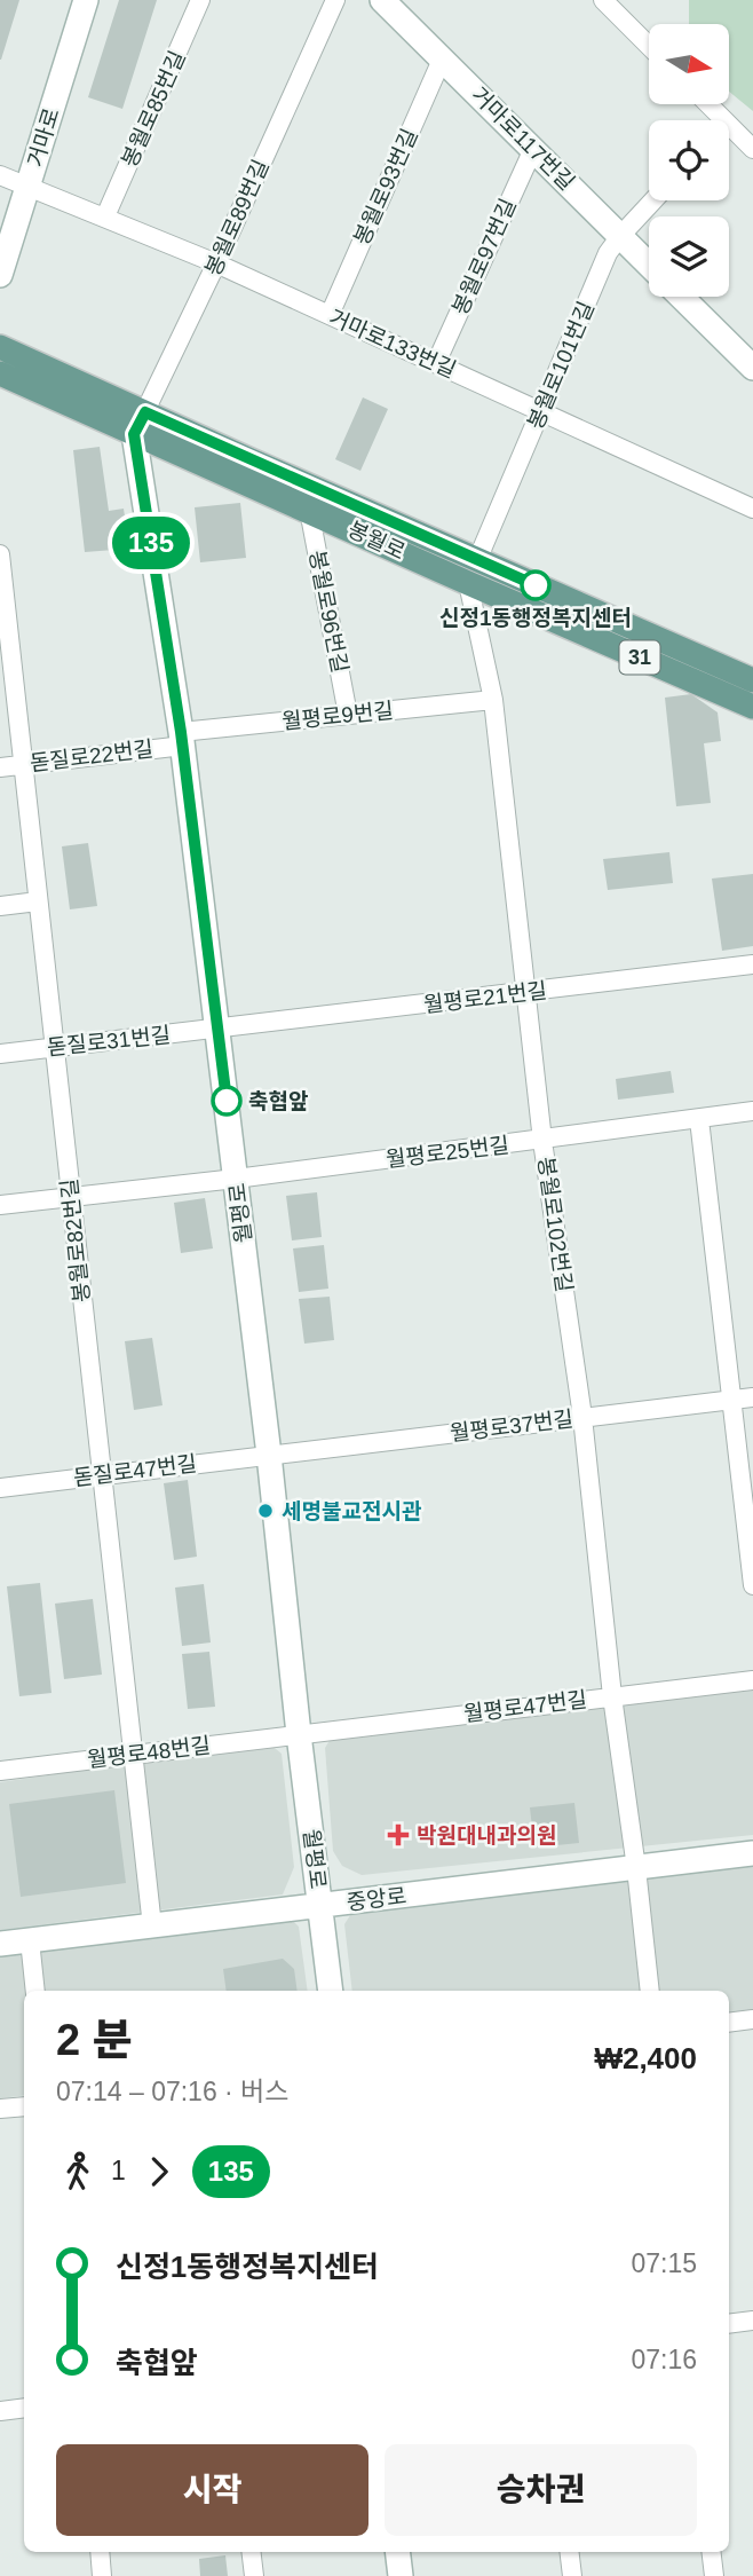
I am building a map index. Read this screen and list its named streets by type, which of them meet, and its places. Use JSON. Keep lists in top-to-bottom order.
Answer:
{
  "streets": {
    "main road": [
      "거마로",
      "거마로117번길",
      "봉월로",
      "31",
      "월평로",
      "중앙로"
    ],
    "street": [
      "봉월로85번길",
      "봉월로93번길",
      "봉월로89번길",
      "봉월로97번길",
      "거마로133번길",
      "봉월로101번길",
      "봉월로96번길",
      "월평로9번길",
      "돋질로22번길",
      "월평로21번길",
      "돋질로31번길",
      "월평로25번길",
      "봉월로102번길",
      "봉월로82번길",
      "월평로37번길",
      "돋질로47번길",
      "월평로47번길",
      "월평로48번길"
    ]
  },
  "crossings": [
    ["봉월로85번길", "거마로133번길"],
    ["거마로", "거마로133번길"],
    ["거마로117번길", "봉월로93번길"],
    ["거마로117번길", "봉월로97번길"],
    ["거마로117번길", "봉월로101번길"],
    ["봉월로93번길", "거마로133번길"],
    ["봉월로89번길", "거마로133번길"],
    ["봉월로89번길", "봉월로"],
    ["봉월로89번길", "월평로"],
    ["봉월로97번길", "거마로133번길"],
    ["거마로133번길", "봉월로101번길"],
    ["봉월로", "봉월로96번길"],
    ["봉월로", "월평로"],
    ["봉월로", "봉월로102번길"],
    ["봉월로96번길", "월평로9번길"],
    ["월평로9번길", "돋질로22번길"],
    ["월평로9번길", "월평로"],
    ["월평로9번길", "봉월로102번길"],
    ["돋질로22번길", "월평로"],
    ["돋질로22번길", "봉월로82번길"],
    ["월평로21번길", "돋질로31번길"],
    ["월평로21번길", "월평로"],
    ["월평로21번길", "봉월로102번길"],
    ["돋질로31번길", "월평로"],
    ["돋질로31번길", "봉월로82번길"],
    ["월평로25번길", "월평로"],
    ["월평로25번길", "봉월로102번길"],
    ["월평로25번길", "봉월로82번길"],
    ["월평로", "월평로37번길"],
    ["월평로", "돋질로47번길"],
    ["월평로", "월평로47번길"],
    ["월평로", "월평로48번길"],
    ["월평로", "중앙로"],
    ["봉월로102번길", "월평로37번길"],
    ["봉월로102번길", "월평로47번길"],
    ["봉월로102번길", "중앙로"],
    ["봉월로82번길", "돋질로47번길"],
    ["봉월로82번길", "월평로48번길"],
    ["봉월로82번길", "중앙로"],
    ["월평로37번길", "돋질로47번길"],
    ["월평로47번길", "월평로48번길"]
  ],
  "places": {
    "other": ["신정1동행정복지센터", "축협앞", "세명불교전시관"],
    "health": ["박원대내과의원"]
  },
  "lines": ["bus line 135"],
  "north": "right",
  "page": {
    "on_map": "135",
    "heading": ["2 분", "07:14 – 07:16 · 버스", "₩2,400"],
    "legs": ["1", "135"],
    "list": [
      {
        "name": "신정1동행정복지센터",
        "value": "07:15"
      },
      {
        "name": "축협앞",
        "value": "07:16"
      }
    ],
    "buttons": ["시작", "승차권"]
  }
}
